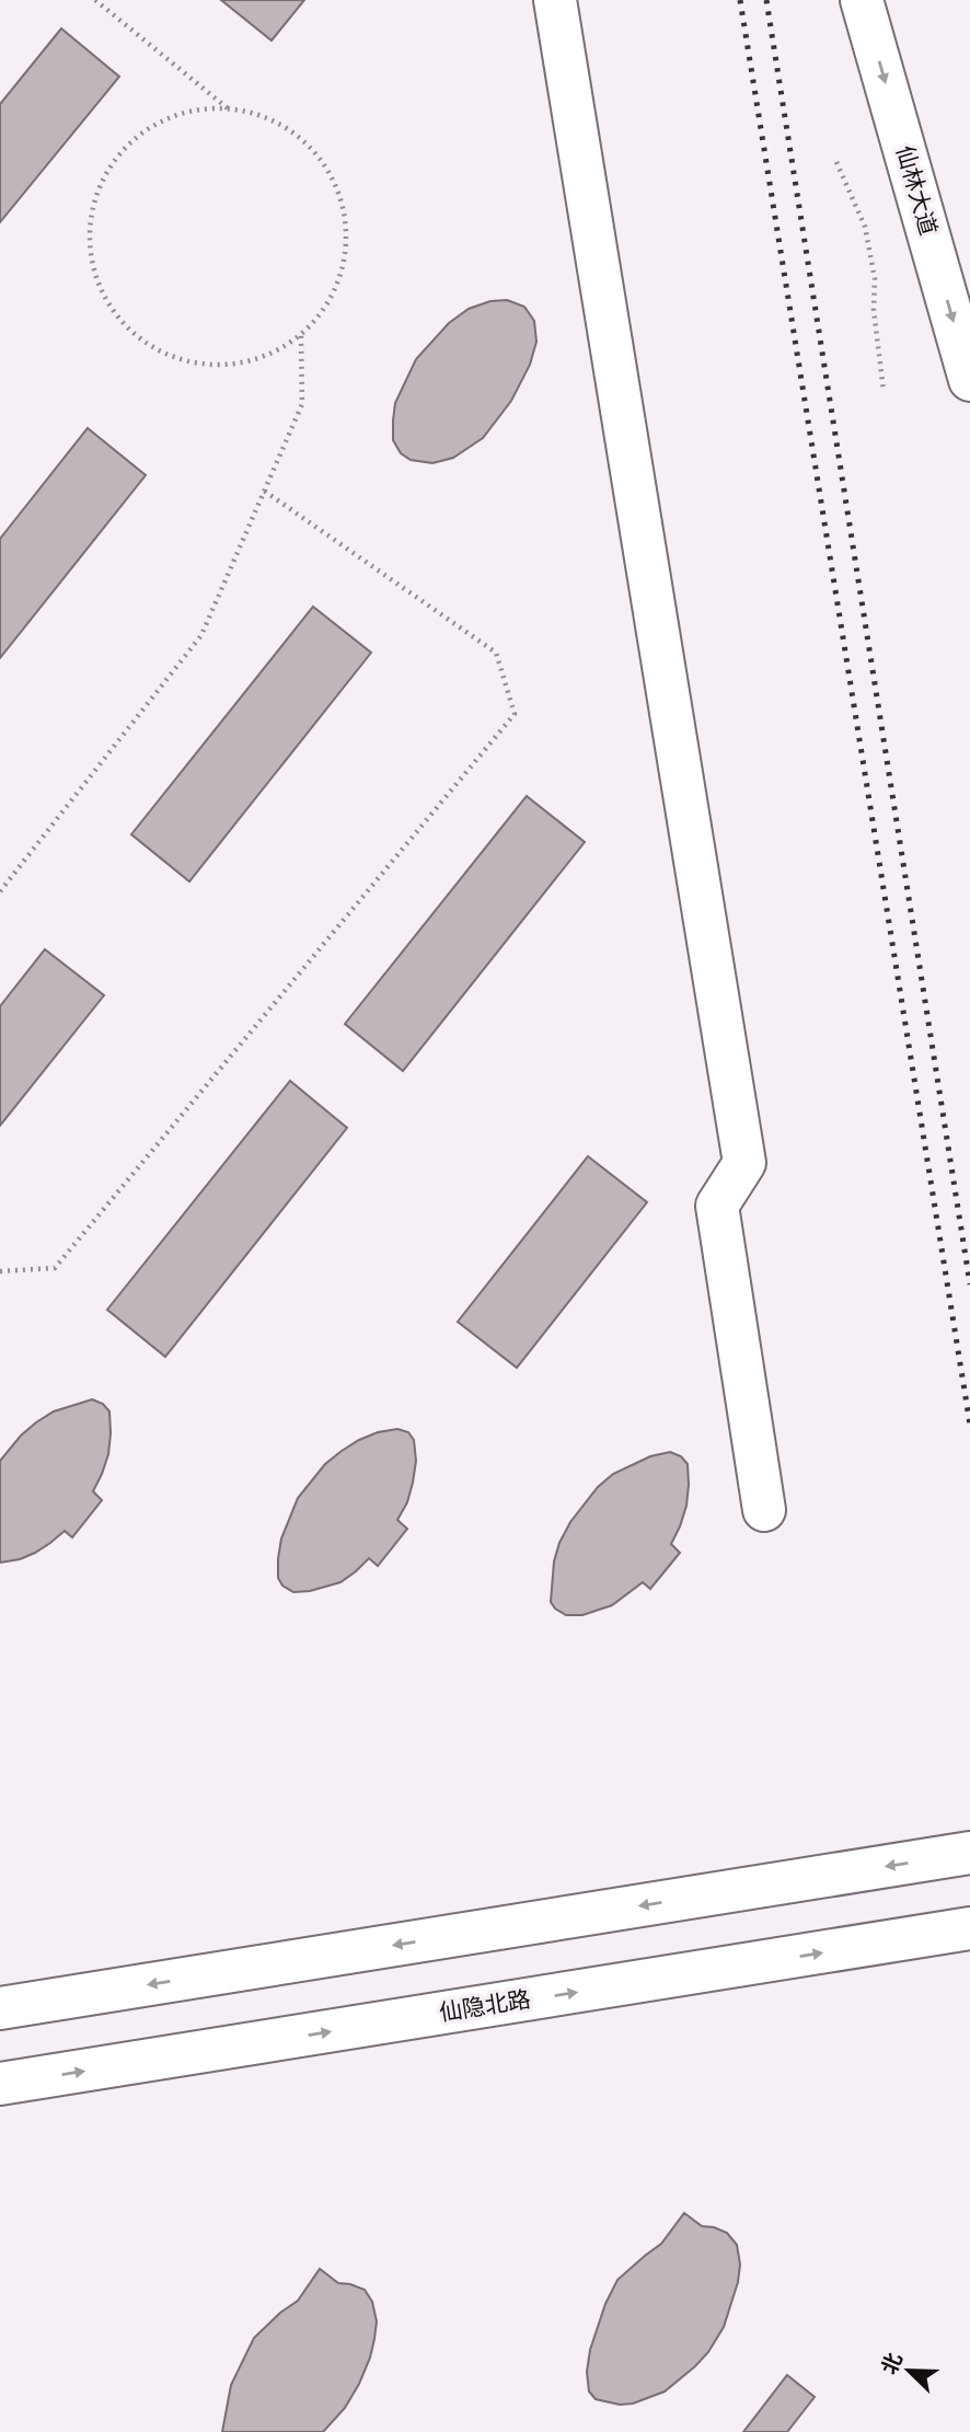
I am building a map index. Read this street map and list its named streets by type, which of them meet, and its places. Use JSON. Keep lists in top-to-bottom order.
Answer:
{
  "streets": {
    "main road": ["仙林大道", "仙隐北路"]
  },
  "north": "top left"
}
